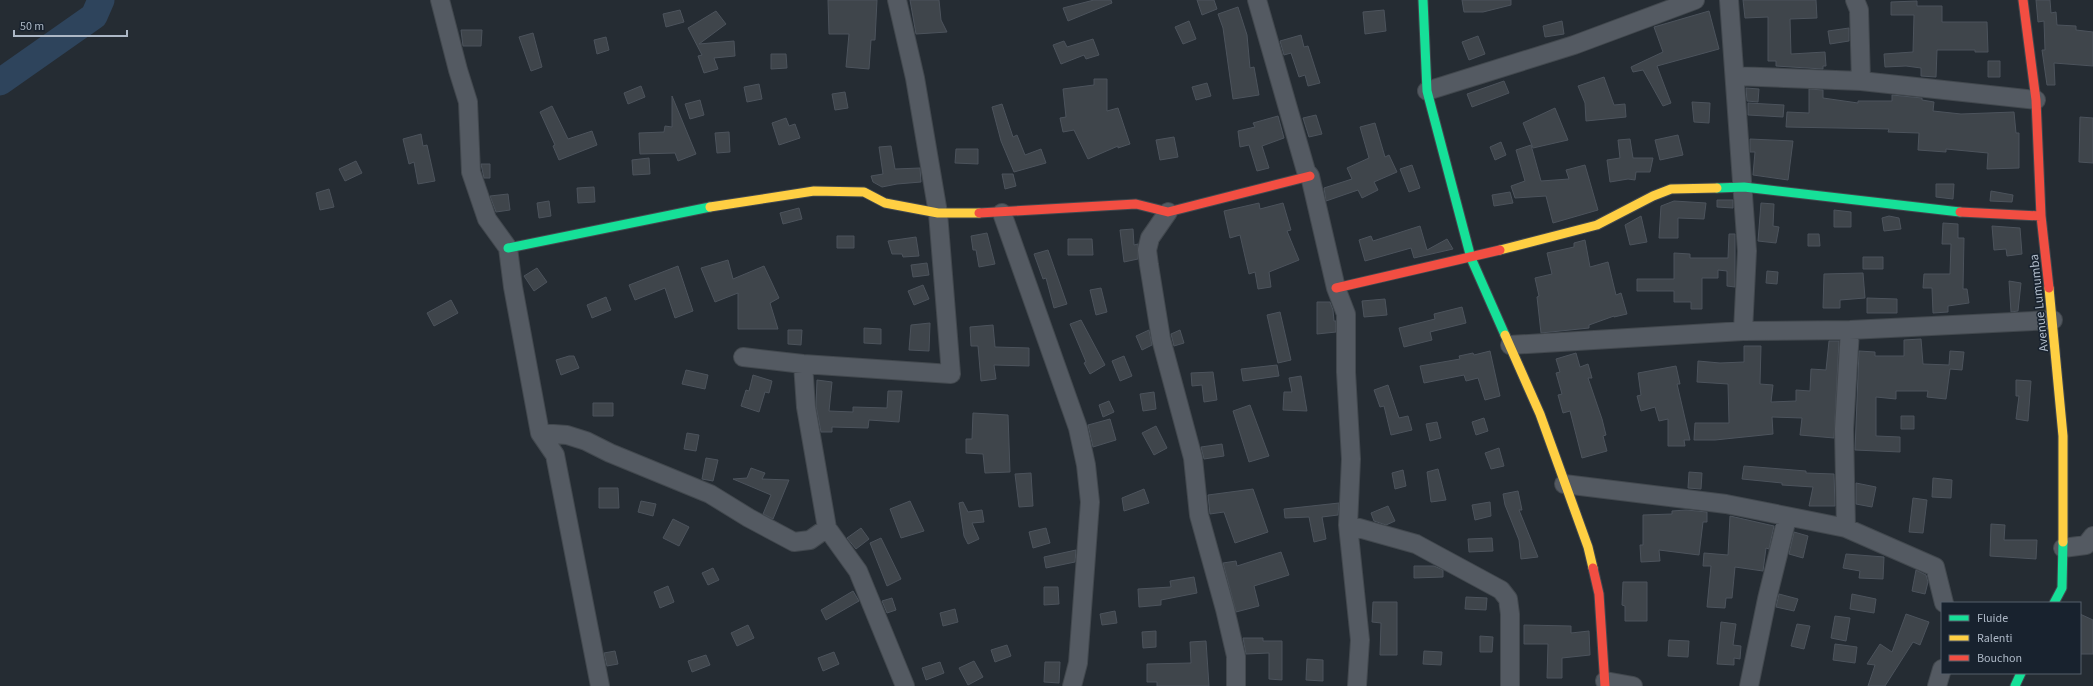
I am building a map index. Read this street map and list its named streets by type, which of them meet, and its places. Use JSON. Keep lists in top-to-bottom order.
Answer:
{
  "streets": {
    "street": ["Avenue Lumumba"]
  },
  "legend": ["Fluide", "Ralenti", "Bouchon"],
  "scale_bar": "50 m"
}
